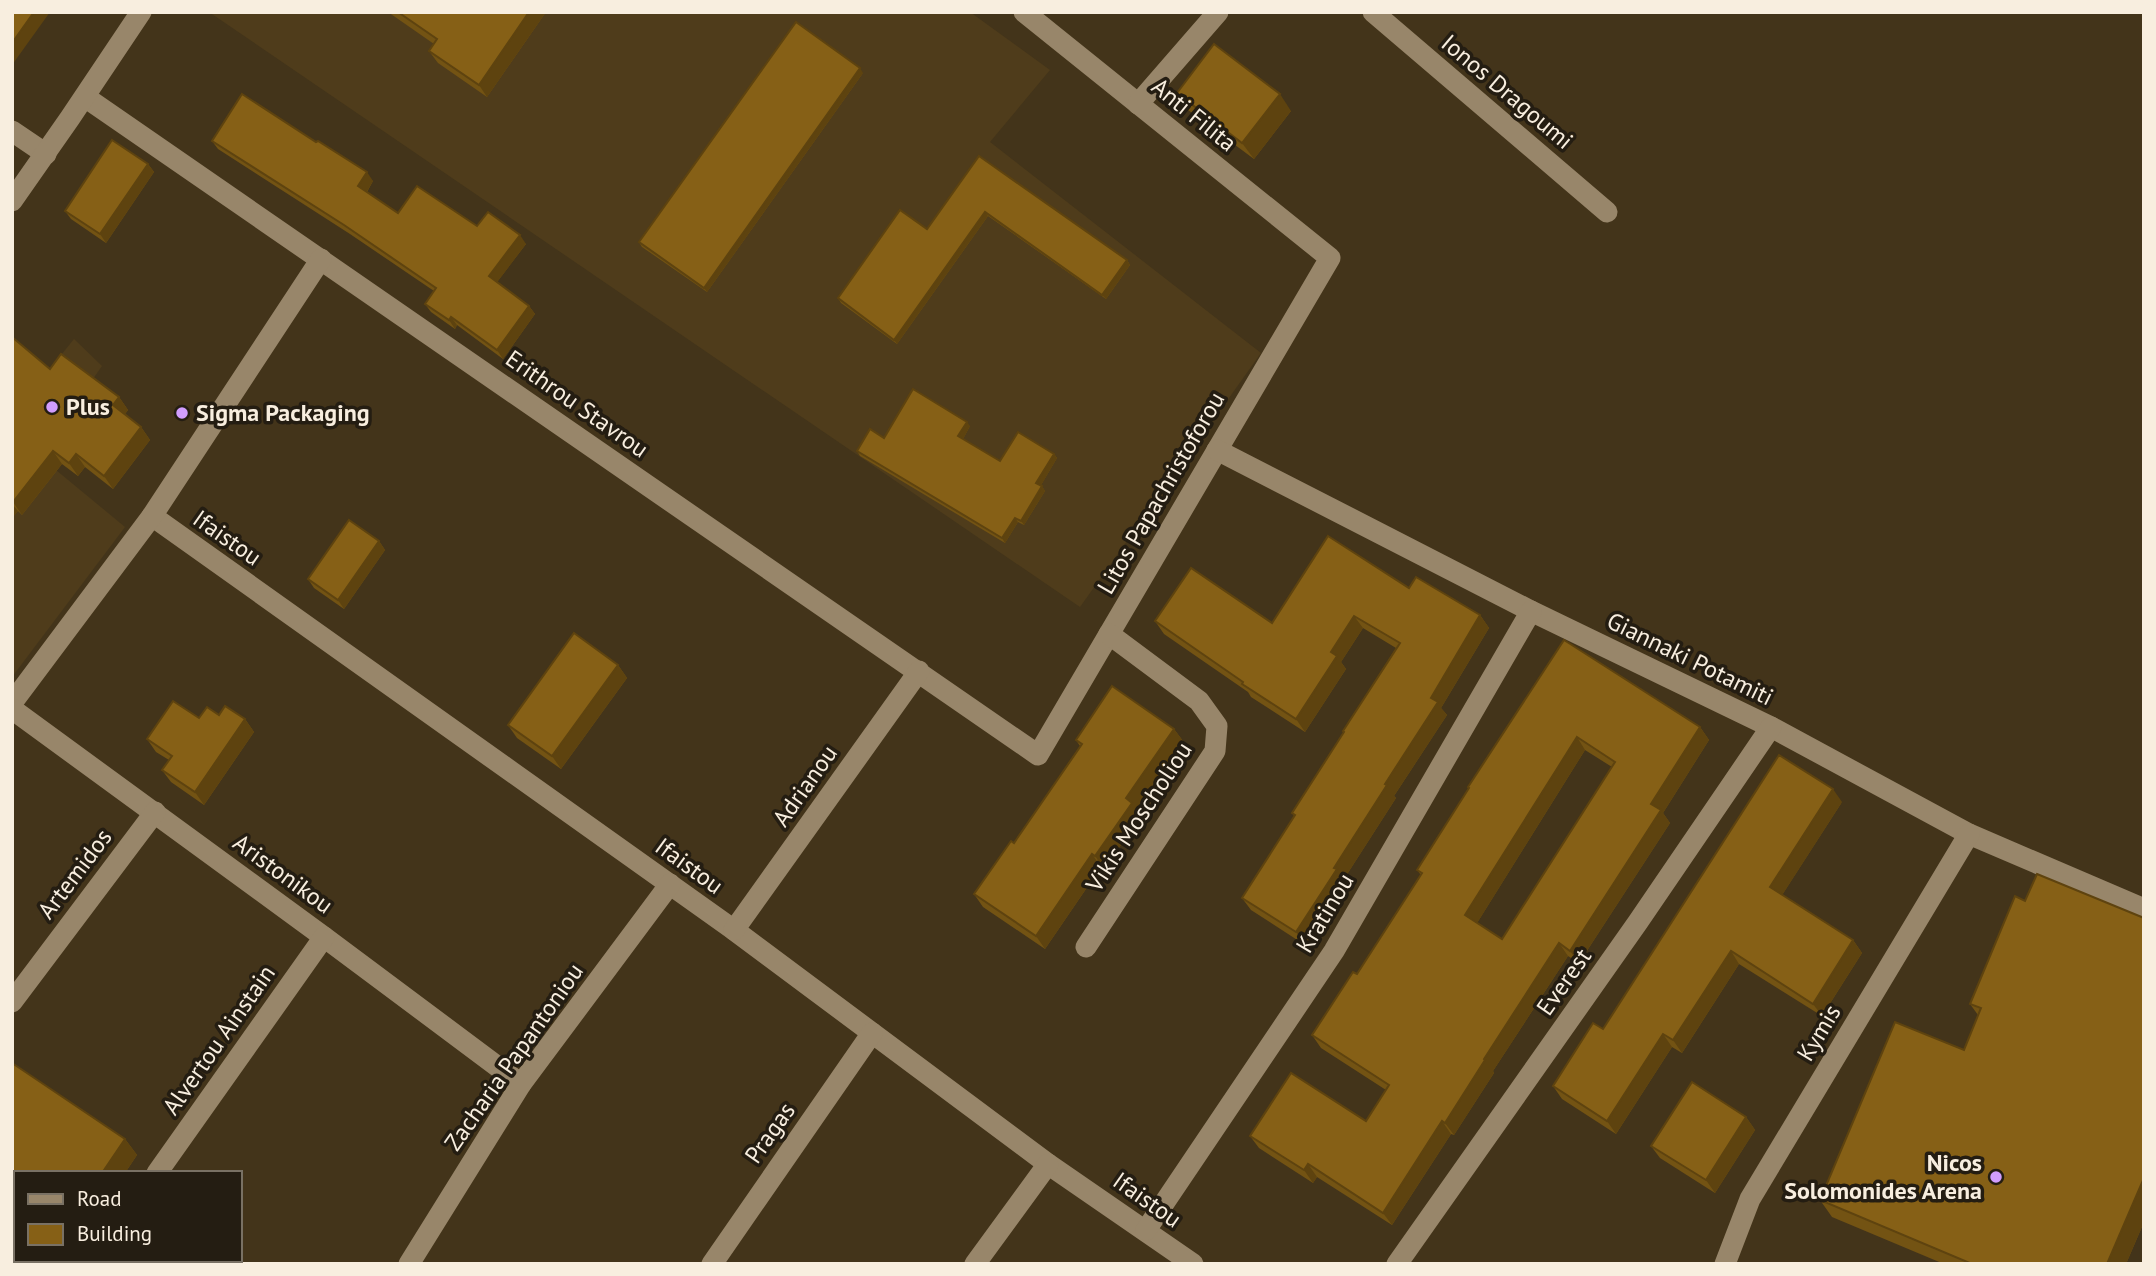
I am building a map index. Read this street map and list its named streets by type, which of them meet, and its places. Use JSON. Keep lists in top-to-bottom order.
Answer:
{
  "streets": {
    "street": [
      "Ionos Dragoumi",
      "Anti Filita",
      "Erithrou Stavrou",
      "Litos Papachristoforou",
      "Ifaistou",
      "Giannaki Potamiti",
      "Adrianou",
      "Vikis Moscholiou",
      "Artemidos",
      "Aristonikou",
      "Kratinou",
      "Everest",
      "Kymis",
      "Alvertou Ainstain",
      "Zacharia Papantoniou",
      "Pragas"
    ]
  },
  "crossings": [
    ["Anti Filita", "Litos Papachristoforou"],
    ["Erithrou Stavrou", "Litos Papachristoforou"],
    ["Erithrou Stavrou", "Adrianou"],
    ["Litos Papachristoforou", "Giannaki Potamiti"],
    ["Litos Papachristoforou", "Vikis Moscholiou"],
    ["Ifaistou", "Adrianou"],
    ["Ifaistou", "Kratinou"],
    ["Ifaistou", "Zacharia Papantoniou"],
    ["Ifaistou", "Pragas"],
    ["Giannaki Potamiti", "Kratinou"],
    ["Giannaki Potamiti", "Everest"],
    ["Giannaki Potamiti", "Kymis"],
    ["Artemidos", "Aristonikou"],
    ["Aristonikou", "Alvertou Ainstain"],
    ["Aristonikou", "Zacharia Papantoniou"]
  ],
  "places": ["Plus", "Sigma Packaging", "Nicos Solomonides Arena"],
  "legend": ["Road", "Building"]
}
